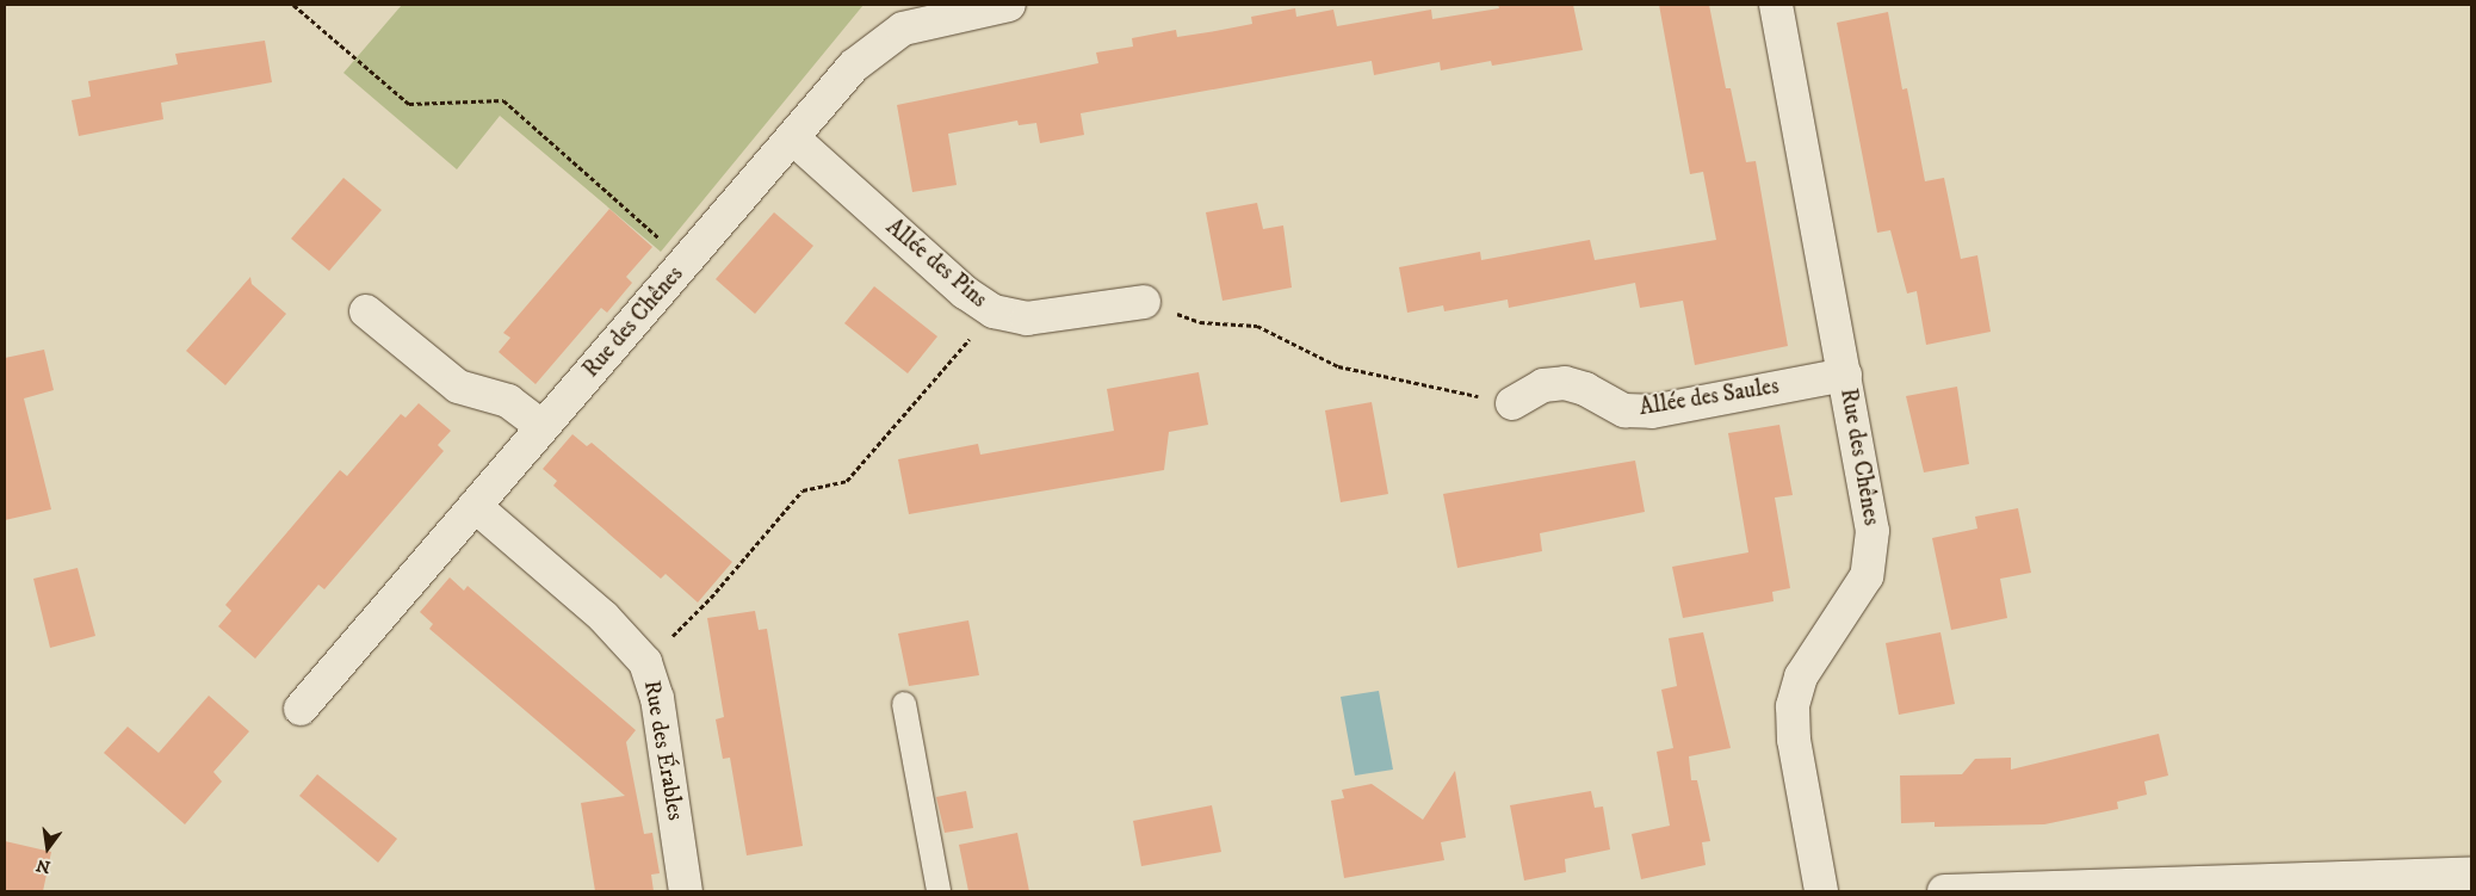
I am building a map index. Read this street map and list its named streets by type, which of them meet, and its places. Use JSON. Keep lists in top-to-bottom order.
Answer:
{
  "streets": {
    "street": [
      "Allée des Pins",
      "Rue des Chênes",
      "Allée des Saules",
      "Rue des Érables"
    ]
  },
  "crossings": [
    ["Allée des Pins", "Rue des Chênes"],
    ["Rue des Chênes", "Allée des Saules"],
    ["Rue des Chênes", "Rue des Érables"]
  ],
  "north": "bottom"
}
